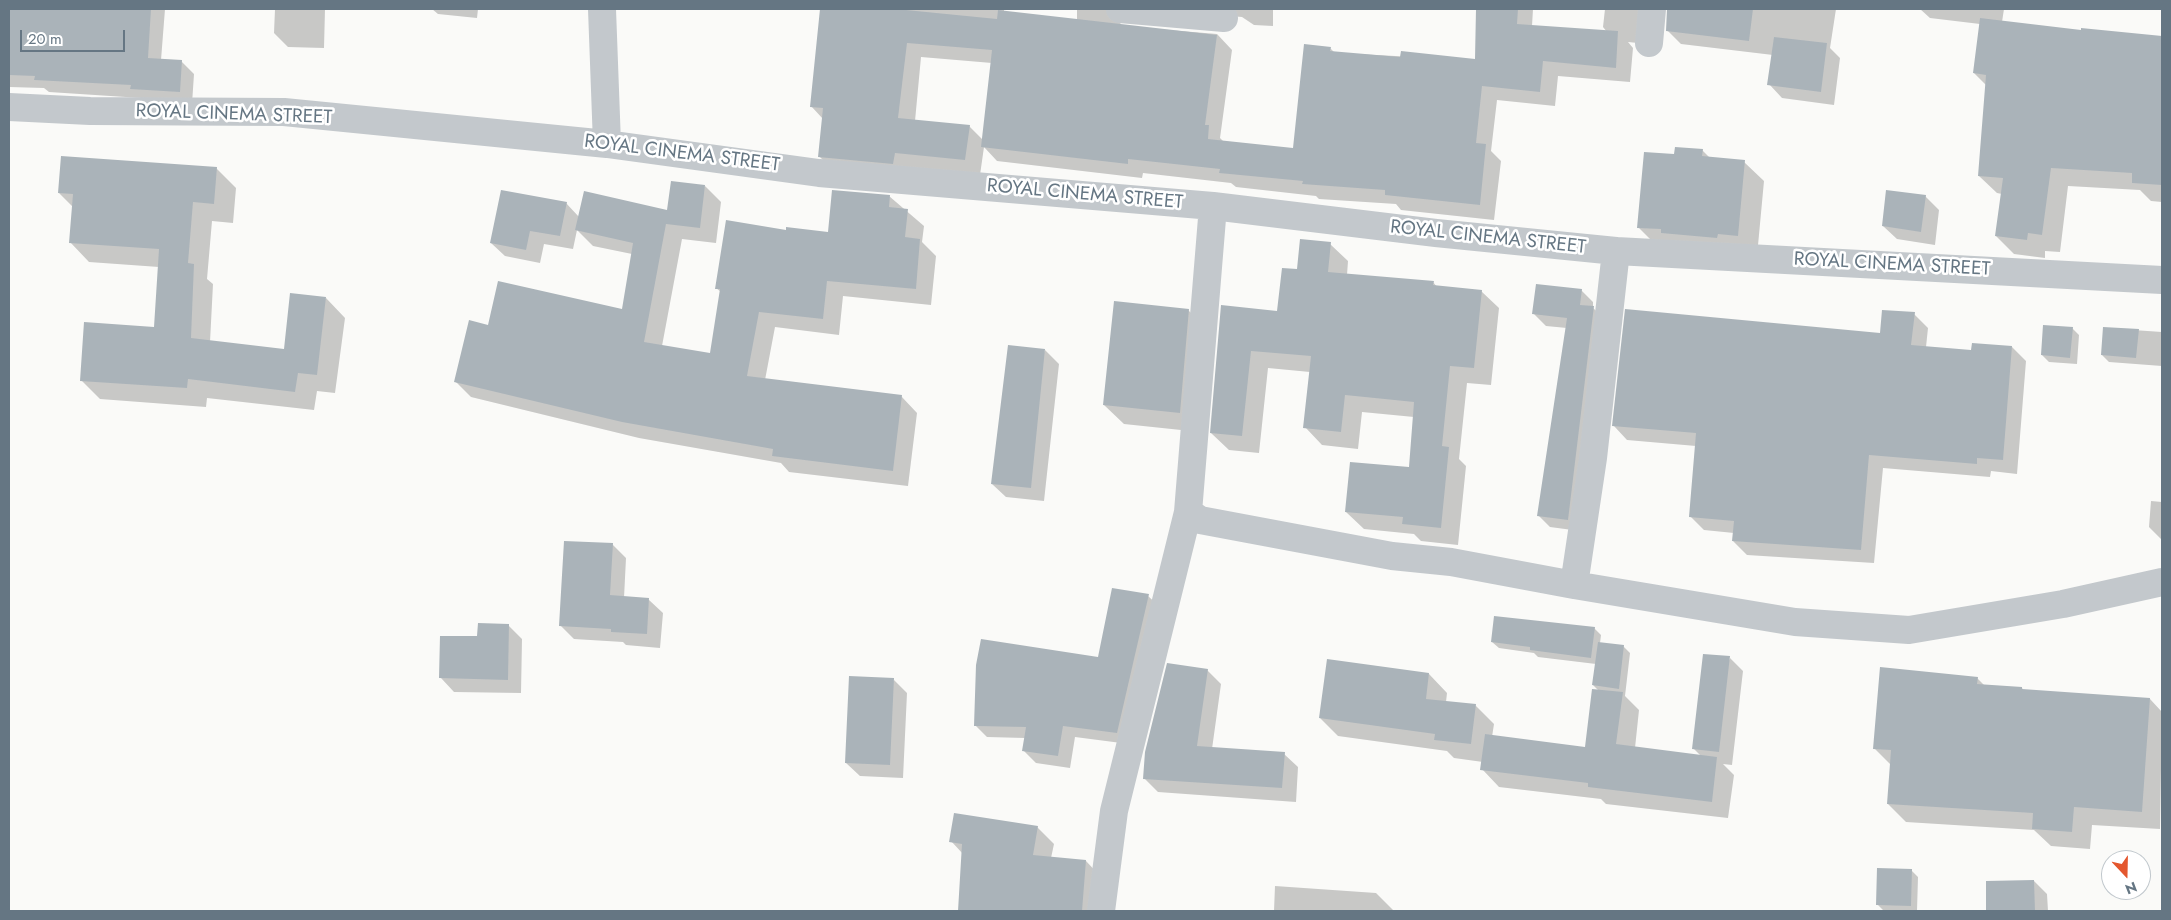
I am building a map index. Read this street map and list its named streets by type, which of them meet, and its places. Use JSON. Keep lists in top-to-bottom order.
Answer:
{
  "streets": {
    "street": ["ROYAL CINEMA STREET"]
  },
  "scale_bar": "20 m",
  "north": "bottom"
}
